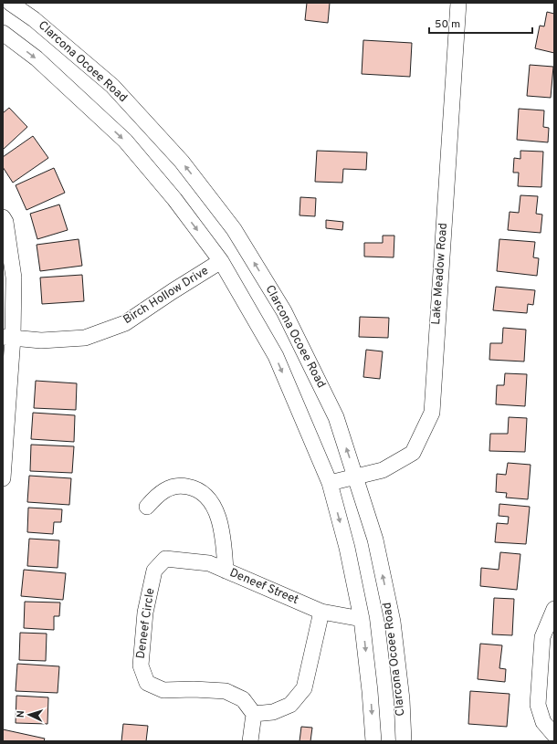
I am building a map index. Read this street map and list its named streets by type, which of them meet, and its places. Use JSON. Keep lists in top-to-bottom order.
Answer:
{
  "streets": {
    "street": [
      "Clarcona Ocoee Road",
      "Lake Meadow Road",
      "Birch Hollow Drive",
      "Deneef Street",
      "Deneef Circle"
    ]
  },
  "crossings": [
    ["Clarcona Ocoee Road", "Lake Meadow Road"],
    ["Deneef Street", "Deneef Circle"]
  ],
  "scale_bar": "50 m",
  "north": "left"
}
